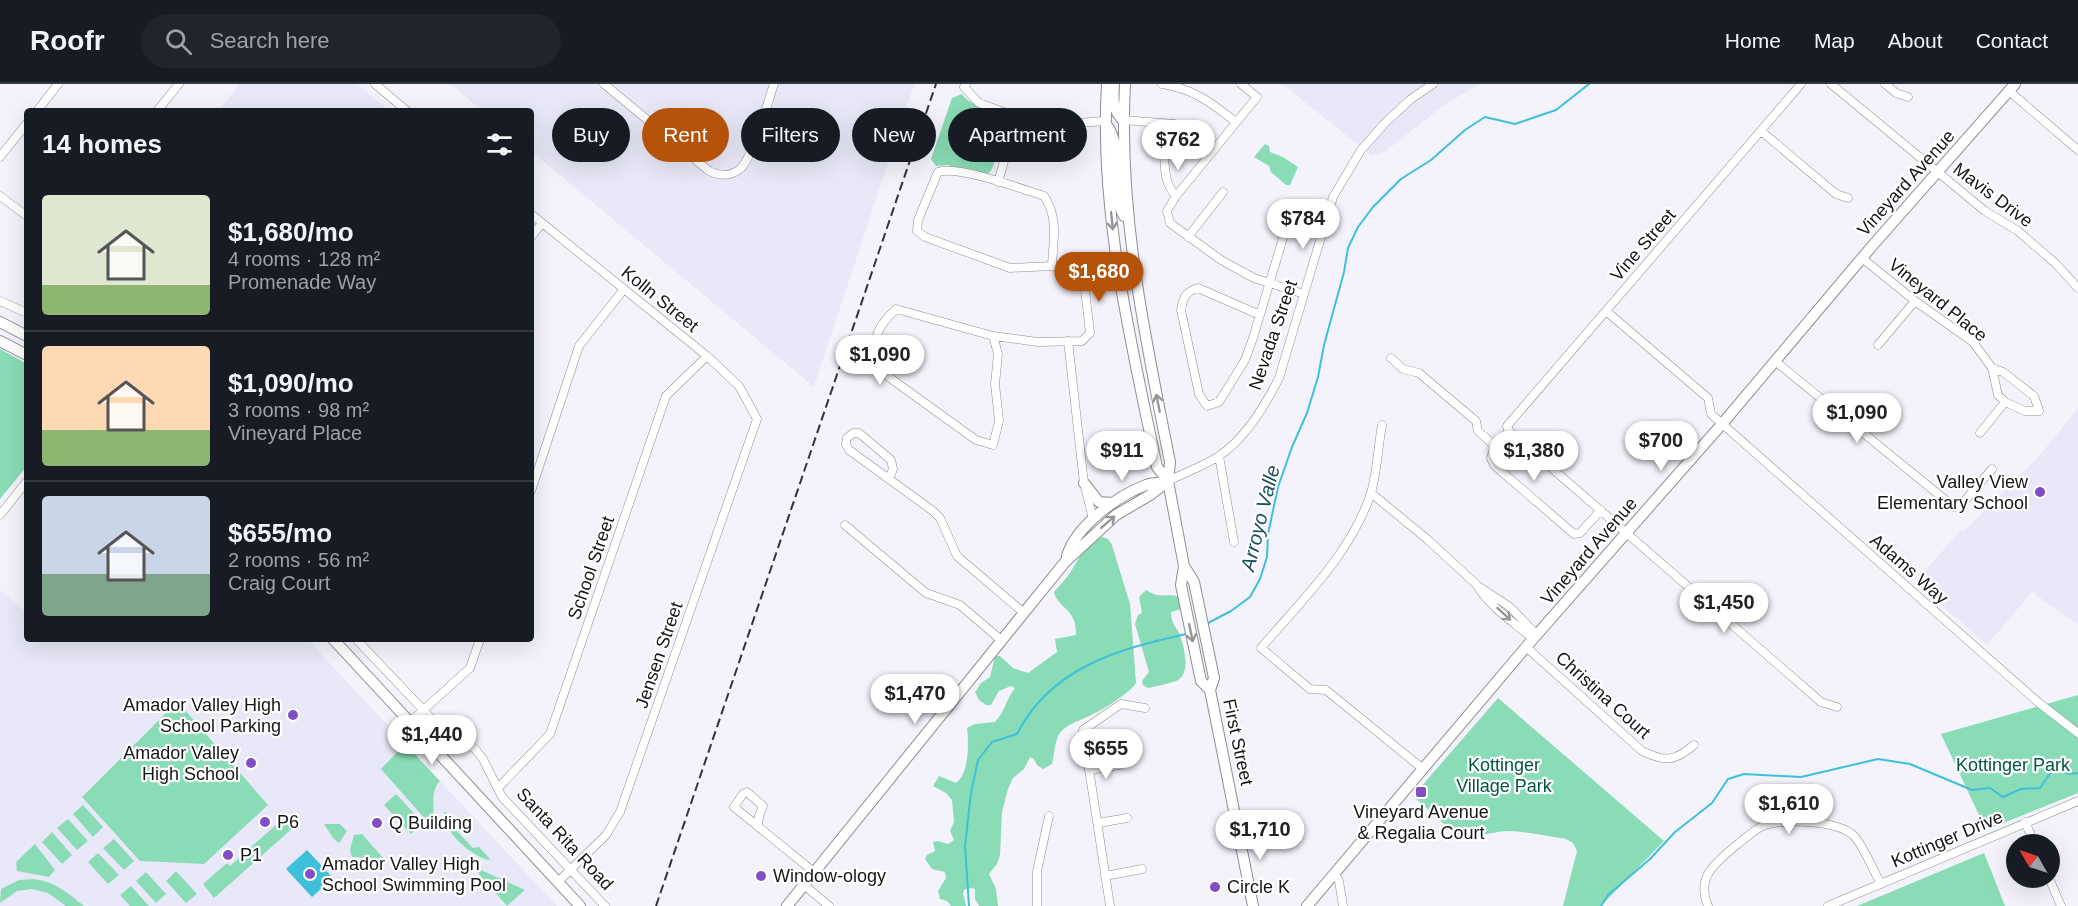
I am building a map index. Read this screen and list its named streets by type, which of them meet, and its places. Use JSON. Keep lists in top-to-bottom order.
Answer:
{
  "streets": {
    "main road": ["Vineyard Avenue", "First Street", "Santa Rita Road"],
    "street": [
      "Mavis Drive",
      "Vine Street",
      "Kolln Street",
      "Vineyard Place",
      "Nevada Street",
      "School Street",
      "Adams Way",
      "Jensen Street",
      "Christina Court",
      "Kottinger Drive"
    ]
  },
  "crossings": [
    ["Vineyard Avenue", "Mavis Drive"],
    ["Vineyard Avenue", "Vineyard Place"],
    ["Vineyard Avenue", "Adams Way"],
    ["Vineyard Avenue", "Christina Court"],
    ["Vine Street", "Adams Way"],
    ["Kolln Street", "School Street"],
    ["Kolln Street", "Jensen Street"],
    ["Nevada Street", "First Street"],
    ["School Street", "Santa Rita Road"],
    ["Jensen Street", "Santa Rita Road"]
  ],
  "water": ["Arroyo Valle"],
  "parks": ["Kottinger Village Park", "Kottinger Park"],
  "places": {
    "other": [
      "Valley View Elementary School",
      "Amador Valley High School Parking",
      "Amador Valley High School",
      "P6",
      "Q Building",
      "P1",
      "Amador Valley High School Swimming Pool",
      "Window-ology",
      "Circle K"
    ],
    "transit": ["Vineyard Avenue & Regalia Court"]
  },
  "north": "top left",
  "page": {
    "header": "Roofr",
    "search": "Search here",
    "nav": [
      "Home",
      "Map",
      "About",
      "Contact"
    ],
    "chip": [
      "Buy",
      "Rent",
      "Filters",
      "New",
      "Apartment"
    ],
    "heading": "14 homes",
    "price": [
      "$762",
      "$784",
      "$1,680",
      "$1,090",
      "$1,090",
      "$700",
      "$911",
      "$1,380",
      "$1,450",
      "$1,470",
      "$1,440",
      "$655",
      "$1,610",
      "$1,710"
    ],
    "list": [
      {
        "name": "$1,680/mo",
        "note": "4 rooms · 128 m² · Promenade Way"
      },
      {
        "name": "$1,090/mo",
        "note": "3 rooms · 98 m² · Vineyard Place"
      },
      {
        "name": "$655/mo",
        "note": "2 rooms · 56 m² · Craig Court"
      }
    ]
  }
}
